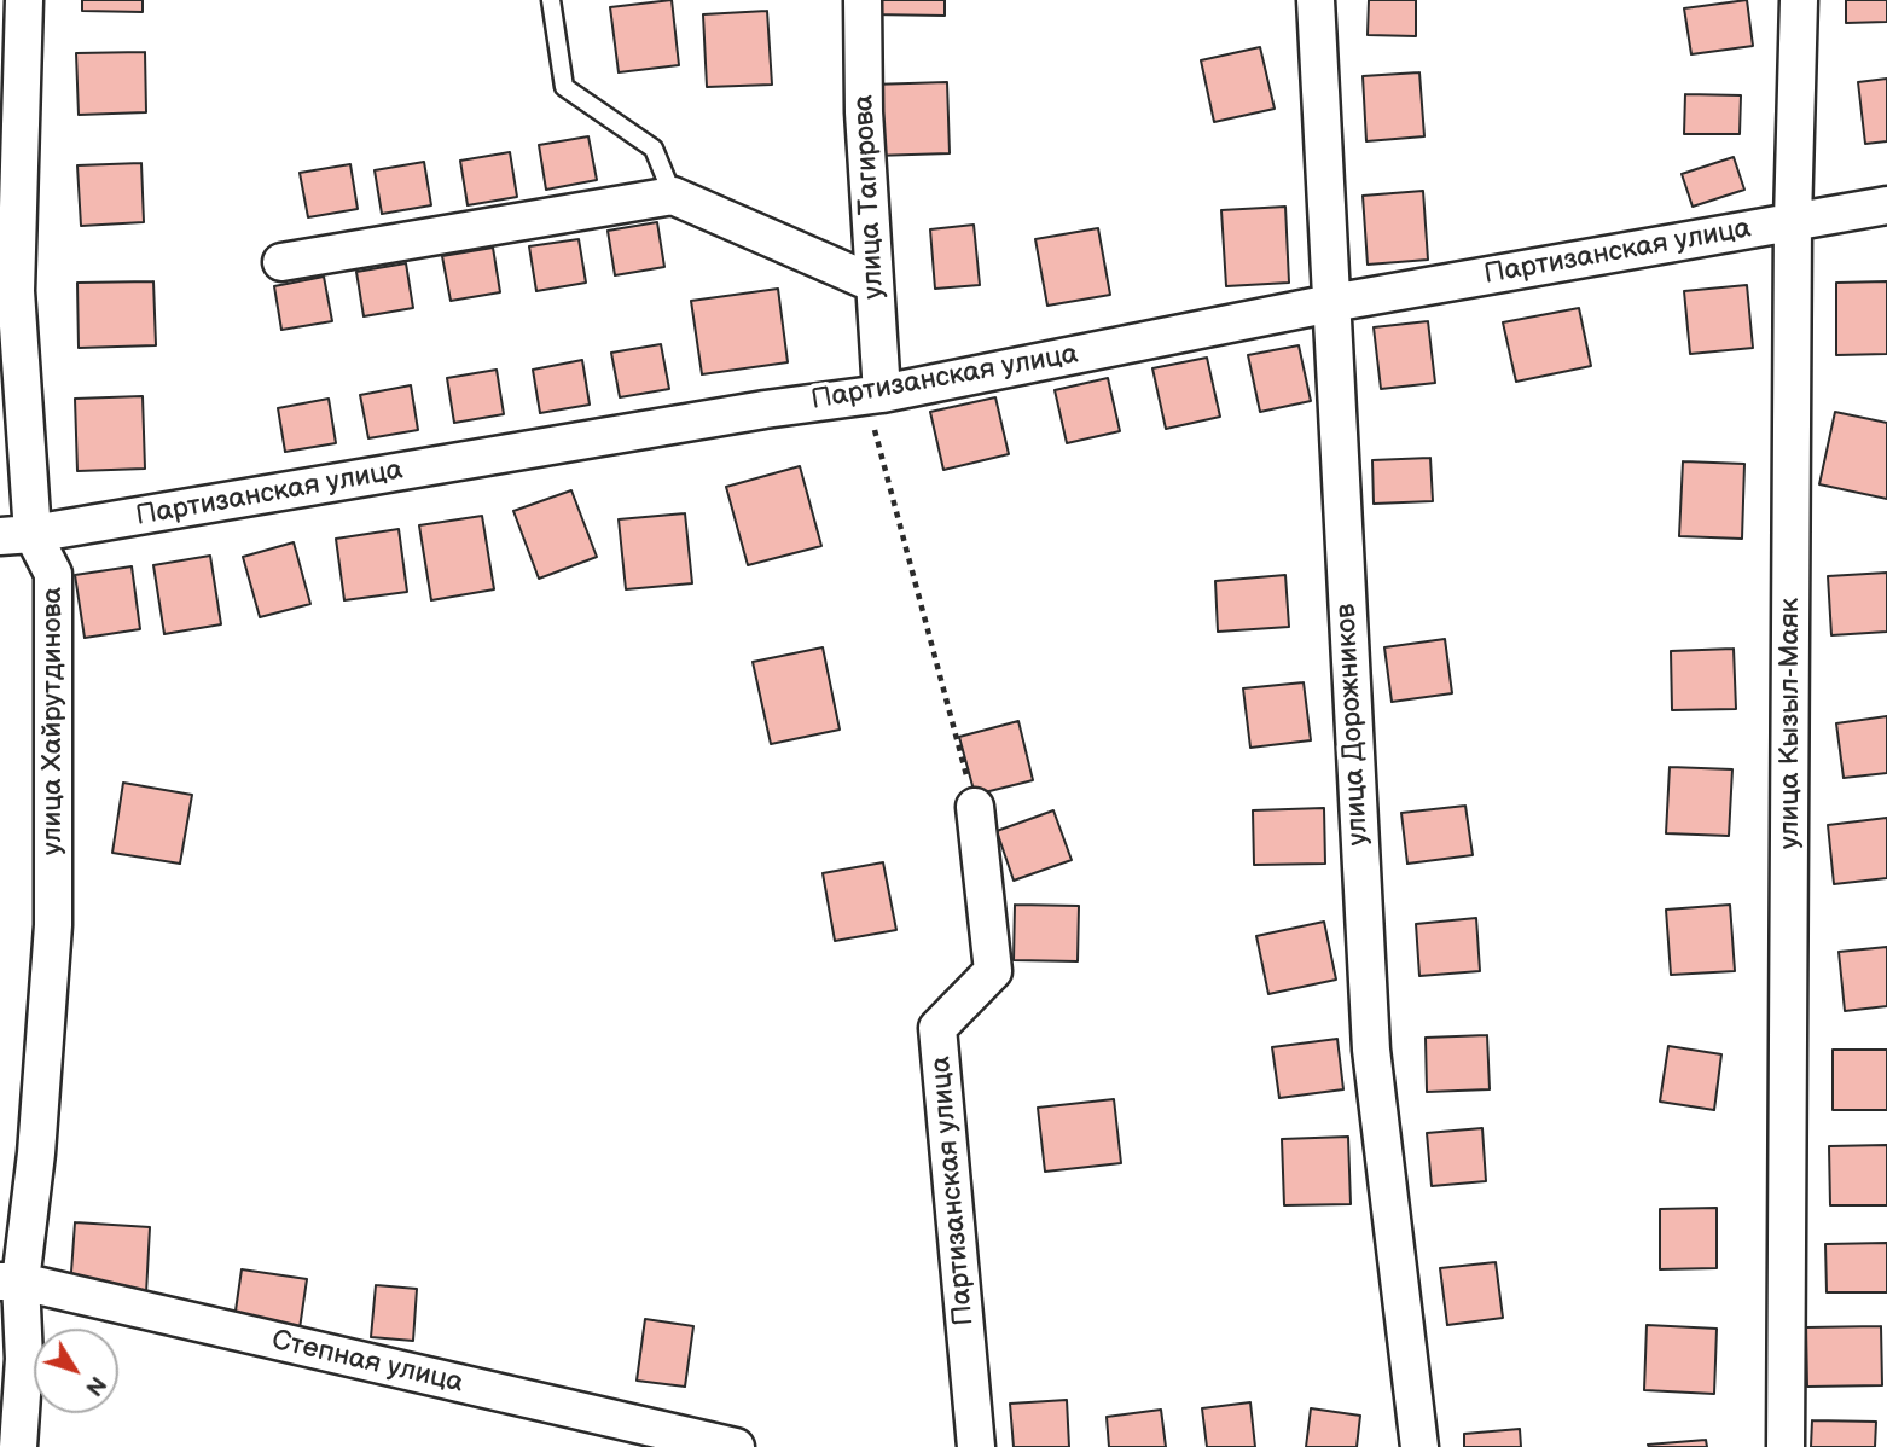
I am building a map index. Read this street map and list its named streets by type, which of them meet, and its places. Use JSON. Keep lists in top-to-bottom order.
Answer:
{
  "streets": {
    "street": [
      "улица Тагирова",
      "Партизанская улица",
      "улица Хайрутдинова",
      "улица Кызыл-Маяк",
      "улица Дорожников",
      "Степная улица"
    ]
  },
  "crossings": [
    ["улица Тагирова", "Партизанская улица"],
    ["Партизанская улица", "улица Хайрутдинова"],
    ["Партизанская улица", "улица Кызыл-Маяк"],
    ["Партизанская улица", "улица Дорожников"],
    ["улица Хайрутдинова", "Степная улица"]
  ],
  "north": "bottom right"
}
